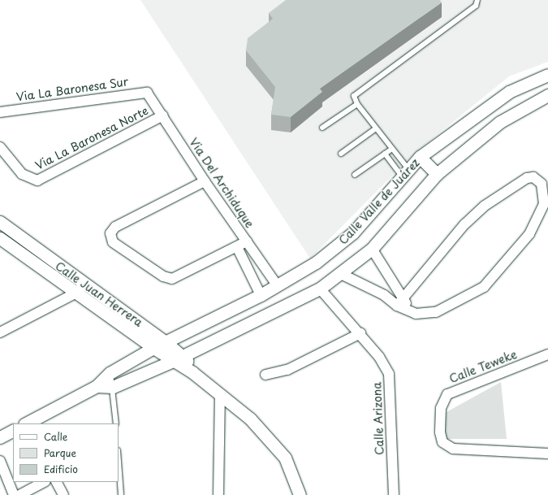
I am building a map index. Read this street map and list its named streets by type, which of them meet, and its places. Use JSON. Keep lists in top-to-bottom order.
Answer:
{
  "streets": {
    "street": [
      "Via La Baronesa Sur",
      "Via La Baronesa Norte",
      "Via Del Archiduque",
      "Calle Valle de Juárez",
      "Calle Juan Herrera",
      "Calle Teweke",
      "Calle Arizona"
    ]
  },
  "crossings": [
    ["Via La Baronesa Sur", "Via Del Archiduque"],
    ["Via La Baronesa Norte", "Via Del Archiduque"],
    ["Via Del Archiduque", "Calle Valle de Juárez"],
    ["Calle Valle de Juárez", "Calle Juan Herrera"],
    ["Calle Valle de Juárez", "Calle Arizona"]
  ],
  "legend": ["Calle", "Parque", "Edificio"]
}
